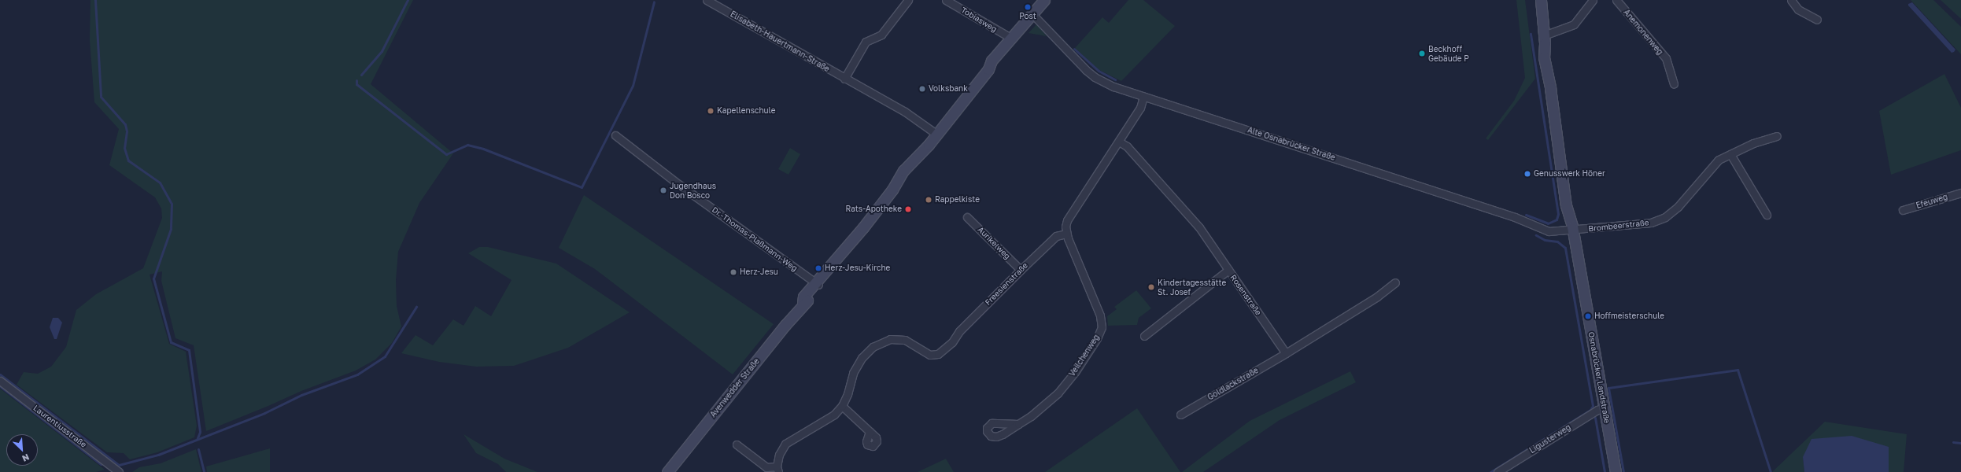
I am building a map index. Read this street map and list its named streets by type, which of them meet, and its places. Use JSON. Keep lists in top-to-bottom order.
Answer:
{
  "streets": {
    "main road": ["Osnabrücker Landstraße", "Avenwedder Straße"],
    "street": [
      "Tobiasweg",
      "Anemonenweg",
      "Elisabeth-Hauertmann-Straße",
      "Alte Osnabrücker Straße",
      "Efeuweg",
      "Brombeerstraße",
      "Dr.-Thomas-Plaßmann-Weg",
      "Aurikelweg",
      "Freesienstraße",
      "Rosenstraße",
      "Veilchenweg",
      "Goldlackstraße",
      "Laurentiusstraße",
      "Ligusterweg"
    ]
  },
  "crossings": [
    ["Tobiasweg", "Avenwedder Straße"],
    ["Elisabeth-Hauertmann-Straße", "Avenwedder Straße"],
    ["Alte Osnabrücker Straße", "Brombeerstraße"],
    ["Alte Osnabrücker Straße", "Osnabrücker Landstraße"],
    ["Alte Osnabrücker Straße", "Avenwedder Straße"],
    ["Brombeerstraße", "Osnabrücker Landstraße"],
    ["Dr.-Thomas-Plaßmann-Weg", "Avenwedder Straße"],
    ["Aurikelweg", "Freesienstraße"],
    ["Freesienstraße", "Veilchenweg"],
    ["Rosenstraße", "Goldlackstraße"],
    ["Osnabrücker Landstraße", "Ligusterweg"]
  ],
  "places": [
    "Post",
    "Beckhoff Gebäude P",
    "Volksbank",
    "Kapellenschule",
    "Genusswerk Höner",
    "Jugendhaus Don Bosco",
    "Rappelkiste",
    "Rats-Apotheke",
    "Herz-Jesu-Kirche",
    "Herz-Jesu",
    "Kindertagesstätte St. Josef",
    "Hoffmeisterschule"
  ],
  "north": "bottom right"
}
